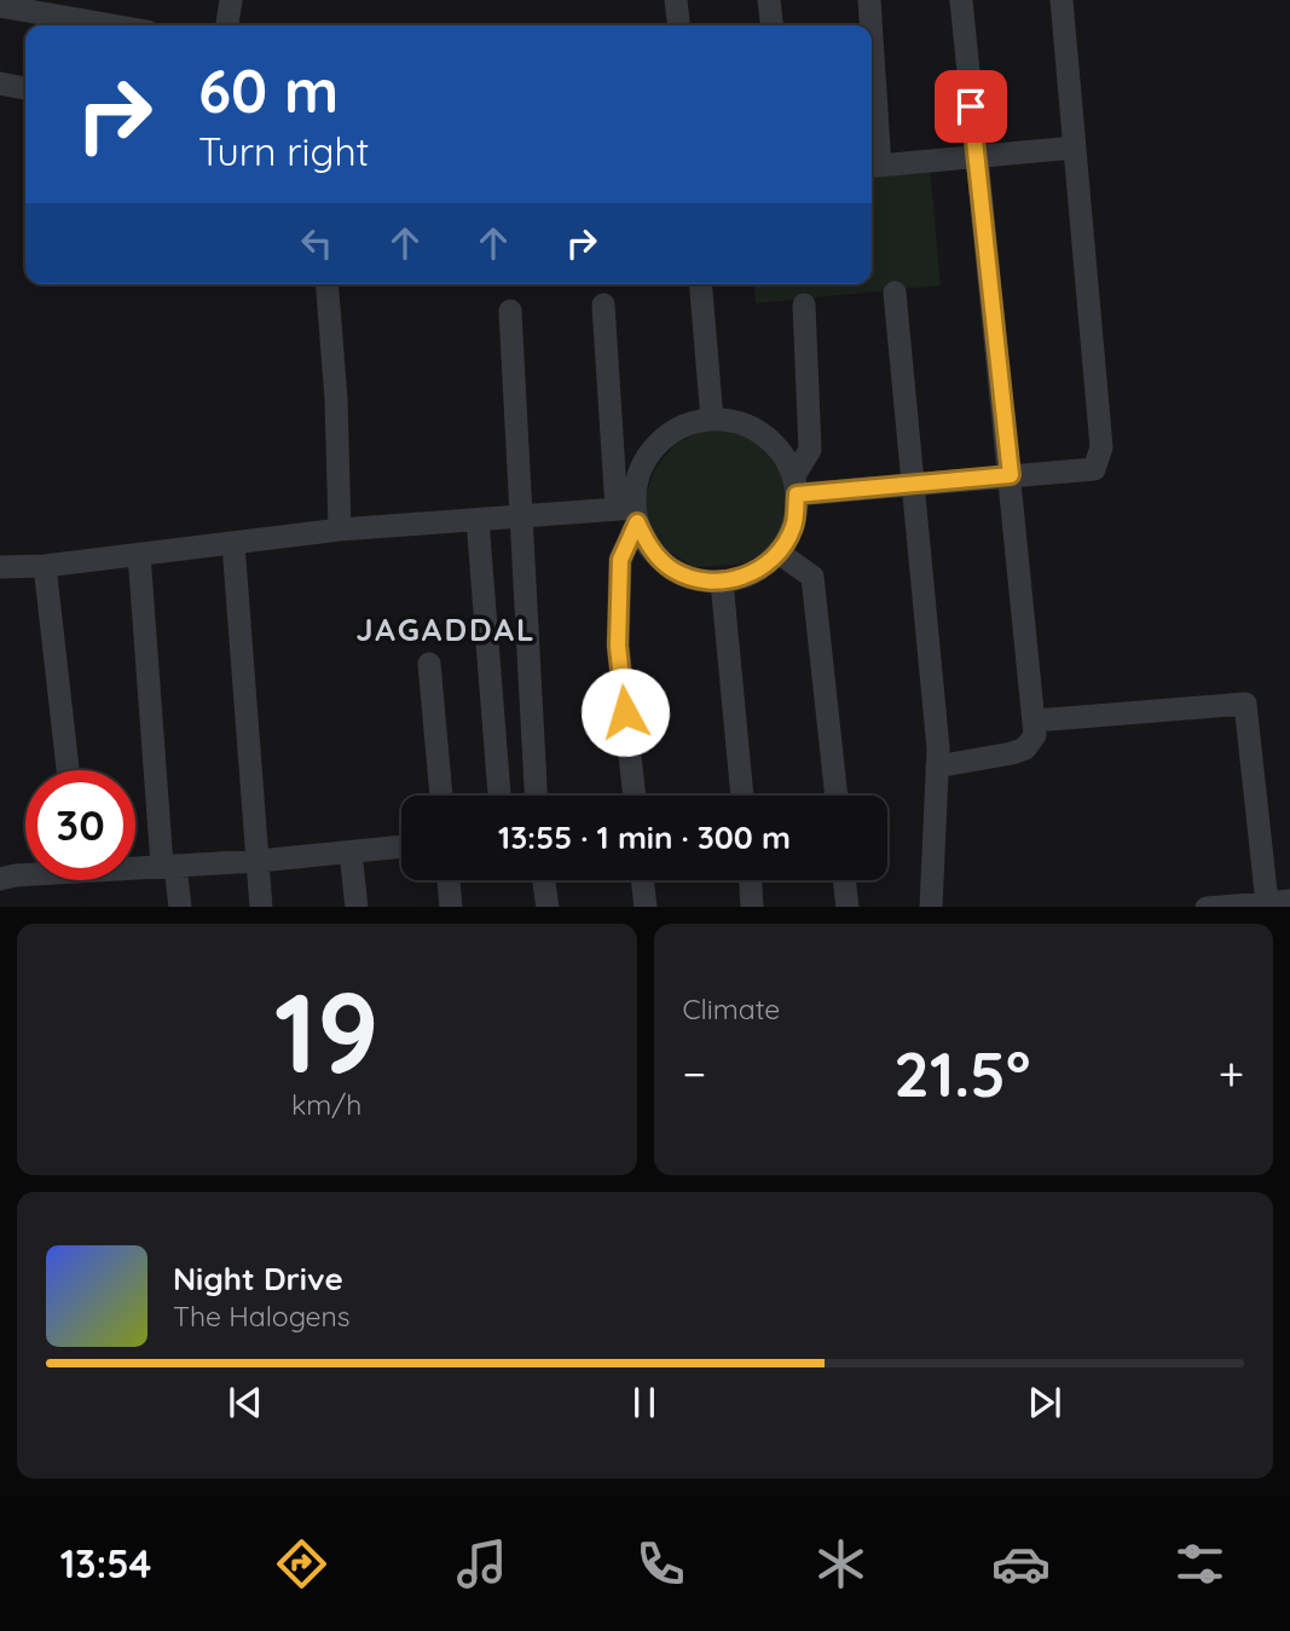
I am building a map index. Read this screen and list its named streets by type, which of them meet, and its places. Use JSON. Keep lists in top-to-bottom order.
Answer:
{
  "districts": ["JAGADDAL"],
  "page": {
    "turn": ["60 m", "Turn right"],
    "limit": "30",
    "trip": "13:55 · 1 min · 300 m",
    "tile": [
      ["19", "km/h"],
      "Climate"
    ],
    "heat": ["−", "21.5°", "+"],
    "song": ["Night Drive", "The Halogens"],
    "tabs": "13:54"
  }
}
